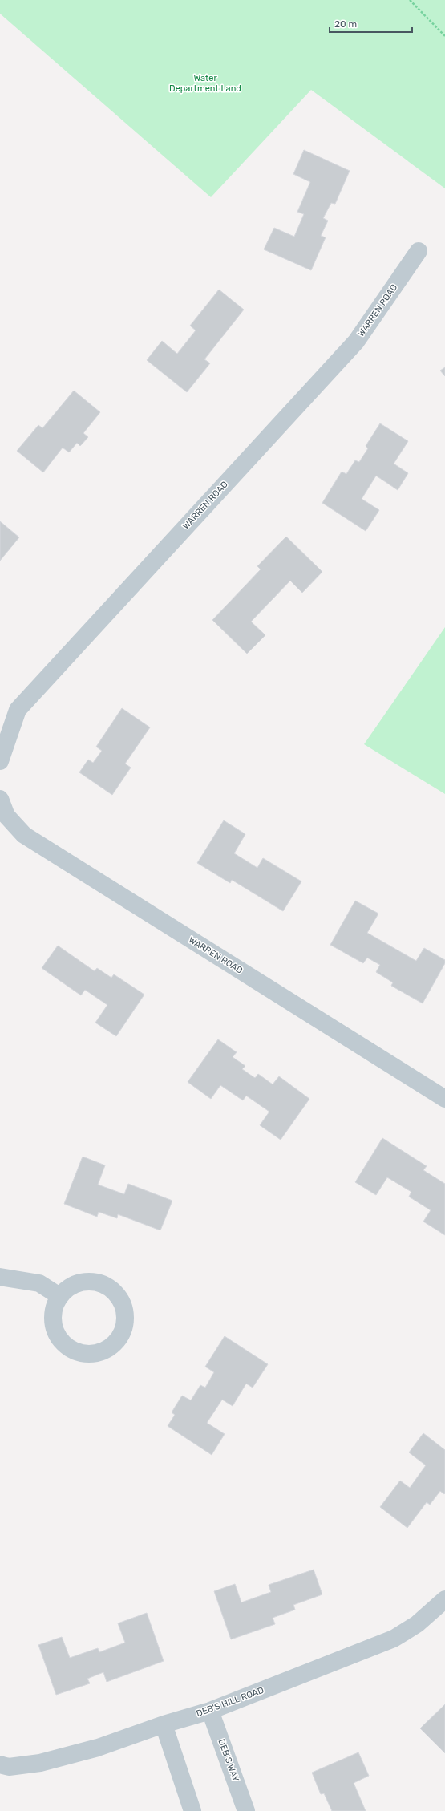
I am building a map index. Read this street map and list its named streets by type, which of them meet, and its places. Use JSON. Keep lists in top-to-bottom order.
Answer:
{
  "streets": {
    "street": ["WARREN ROAD", "DEB'S HILL ROAD", "DEB'S WAY"]
  },
  "crossings": [
    ["DEB'S HILL ROAD", "DEB'S WAY"]
  ],
  "parks": ["Water Department Land"],
  "scale_bar": "20 m"
}
